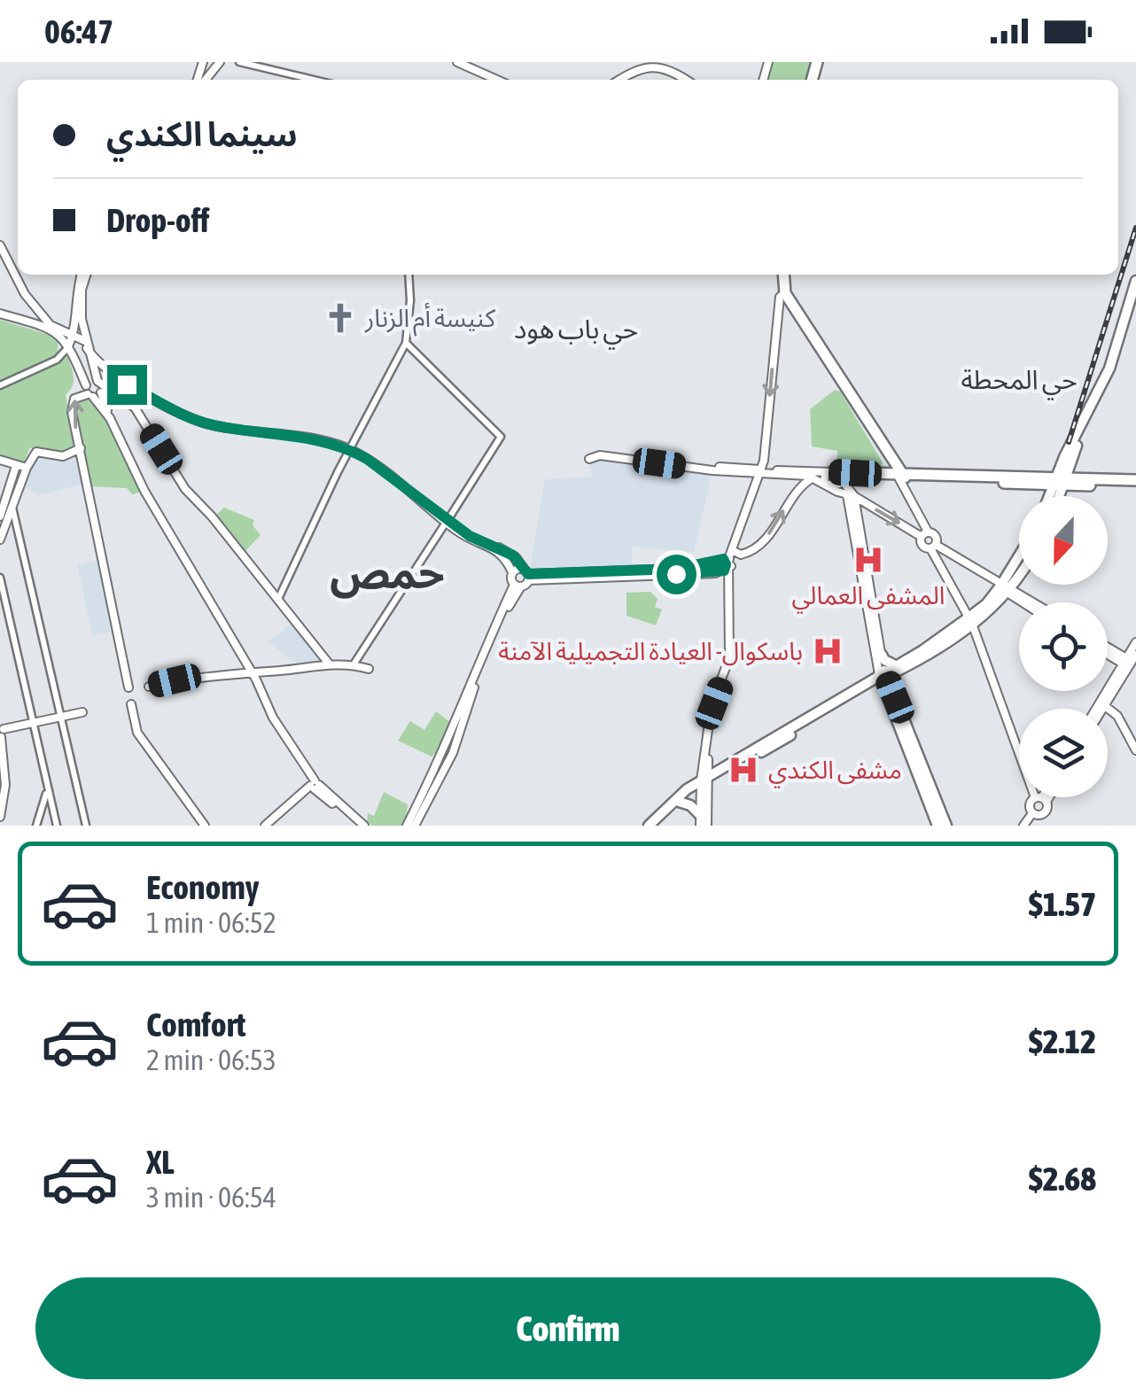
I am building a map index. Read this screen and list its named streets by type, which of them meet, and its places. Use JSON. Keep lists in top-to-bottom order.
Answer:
{
  "districts": ["حي باب هود", "حي المحطة", "حمص"],
  "places": {
    "church": ["كنيسة أم الزنار"],
    "hospital": ["المشفى العمالي", "باسكوال- العيادة التجميلية الآمنة", "مشفى الكندي"]
  },
  "north": "bottom",
  "page": {
    "status": "06:47",
    "banner": ["سينما الكندي", "Drop-off"],
    "list": [
      {
        "name": "Economy",
        "note": "1 min · 06:52",
        "value": "$1.57"
      },
      {
        "name": "Comfort",
        "note": "2 min · 06:53",
        "value": "$2.12"
      },
      {
        "name": "XL",
        "note": "3 min · 06:54",
        "value": "$2.68"
      }
    ],
    "buttons": "Confirm"
  }
}
